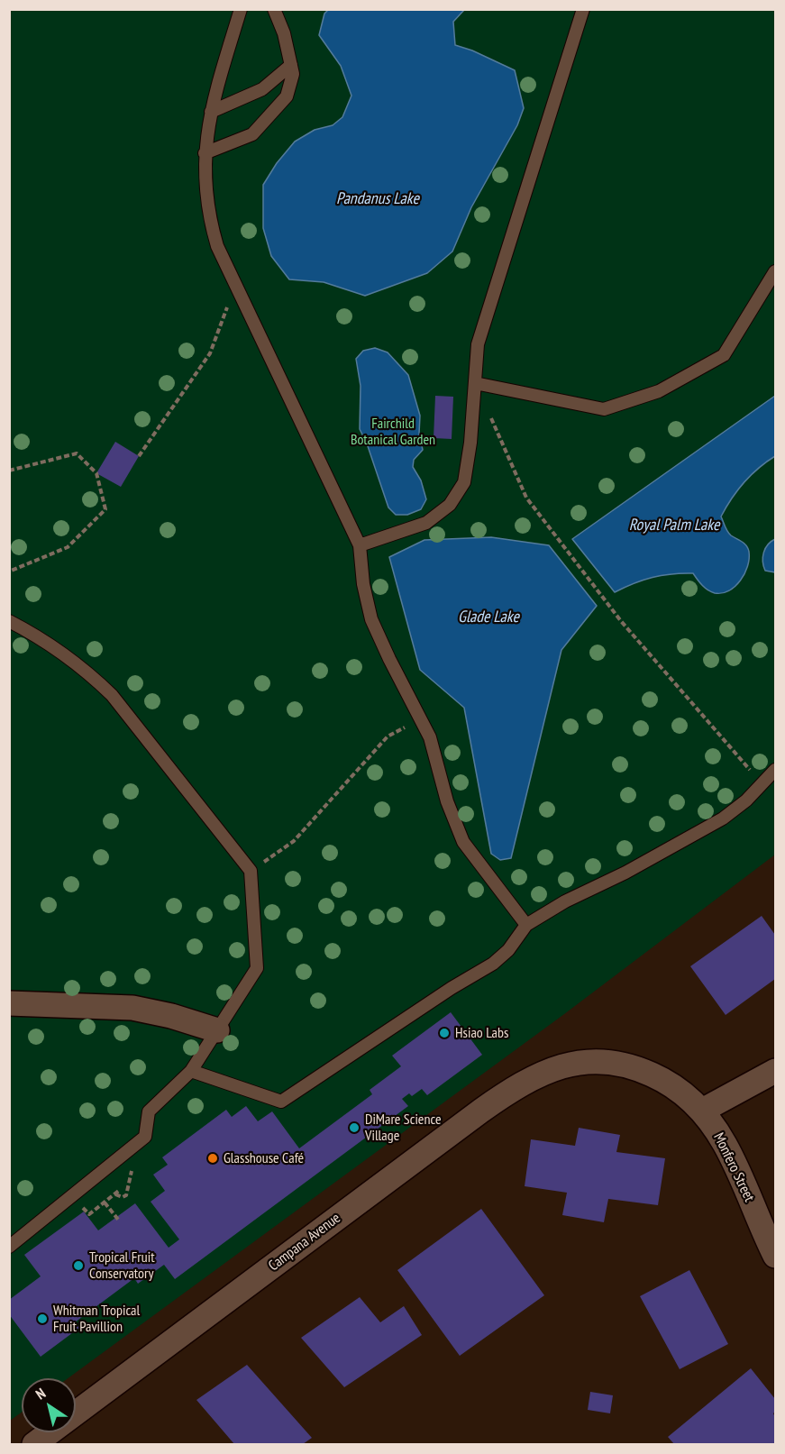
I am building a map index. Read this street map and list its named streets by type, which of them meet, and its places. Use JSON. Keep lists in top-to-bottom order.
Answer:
{
  "streets": {
    "street": ["Monfero Street", "Campana Avenue"]
  },
  "crossings": [
    ["Monfero Street", "Campana Avenue"]
  ],
  "water": ["Pandanus Lake", "Royal Palm Lake", "Glade Lake"],
  "parks": ["Fairchild Botanical Garden"],
  "places": [
    "Hsiao Labs",
    "DiMare Science Village",
    "Glasshouse Café",
    "Tropical Fruit Conservatory",
    "Whitman Tropical Fruit Pavillion"
  ],
  "north": "top left"
}
